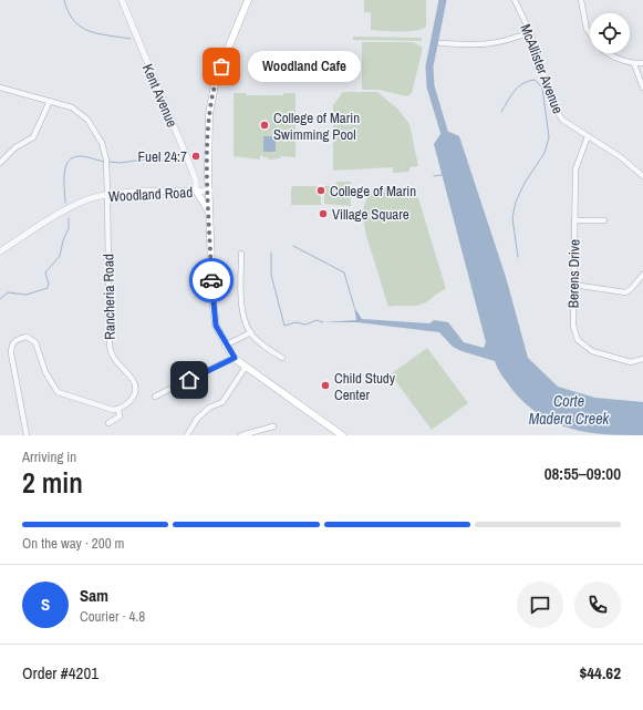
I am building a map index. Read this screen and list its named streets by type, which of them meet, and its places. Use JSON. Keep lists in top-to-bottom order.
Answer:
{
  "streets": {
    "street": [
      "McAllister Avenue",
      "Kent Avenue",
      "Woodland Road",
      "Berens Drive",
      "Rancheria Road"
    ]
  },
  "crossings": [
    ["McAllister Avenue", "Berens Drive"],
    ["Kent Avenue", "Woodland Road"],
    ["Woodland Road", "Rancheria Road"]
  ],
  "water": ["Corte Madera Creek"],
  "places": [
    "Woodland Cafe",
    "College of Marin Swimming Pool",
    "Fuel 24:7",
    "College of Marin",
    "Village Square",
    "Child Study Center"
  ],
  "page": {
    "bubble": "Woodland Cafe",
    "heading": ["2 min", "Arriving in", "08:55–09:00"],
    "panel": [
      "Sam",
      "Courier · 4.8",
      "Order #4201",
      "$44.62"
    ],
    "bar": "On the way · 200 m",
    "round": "S"
  }
}
